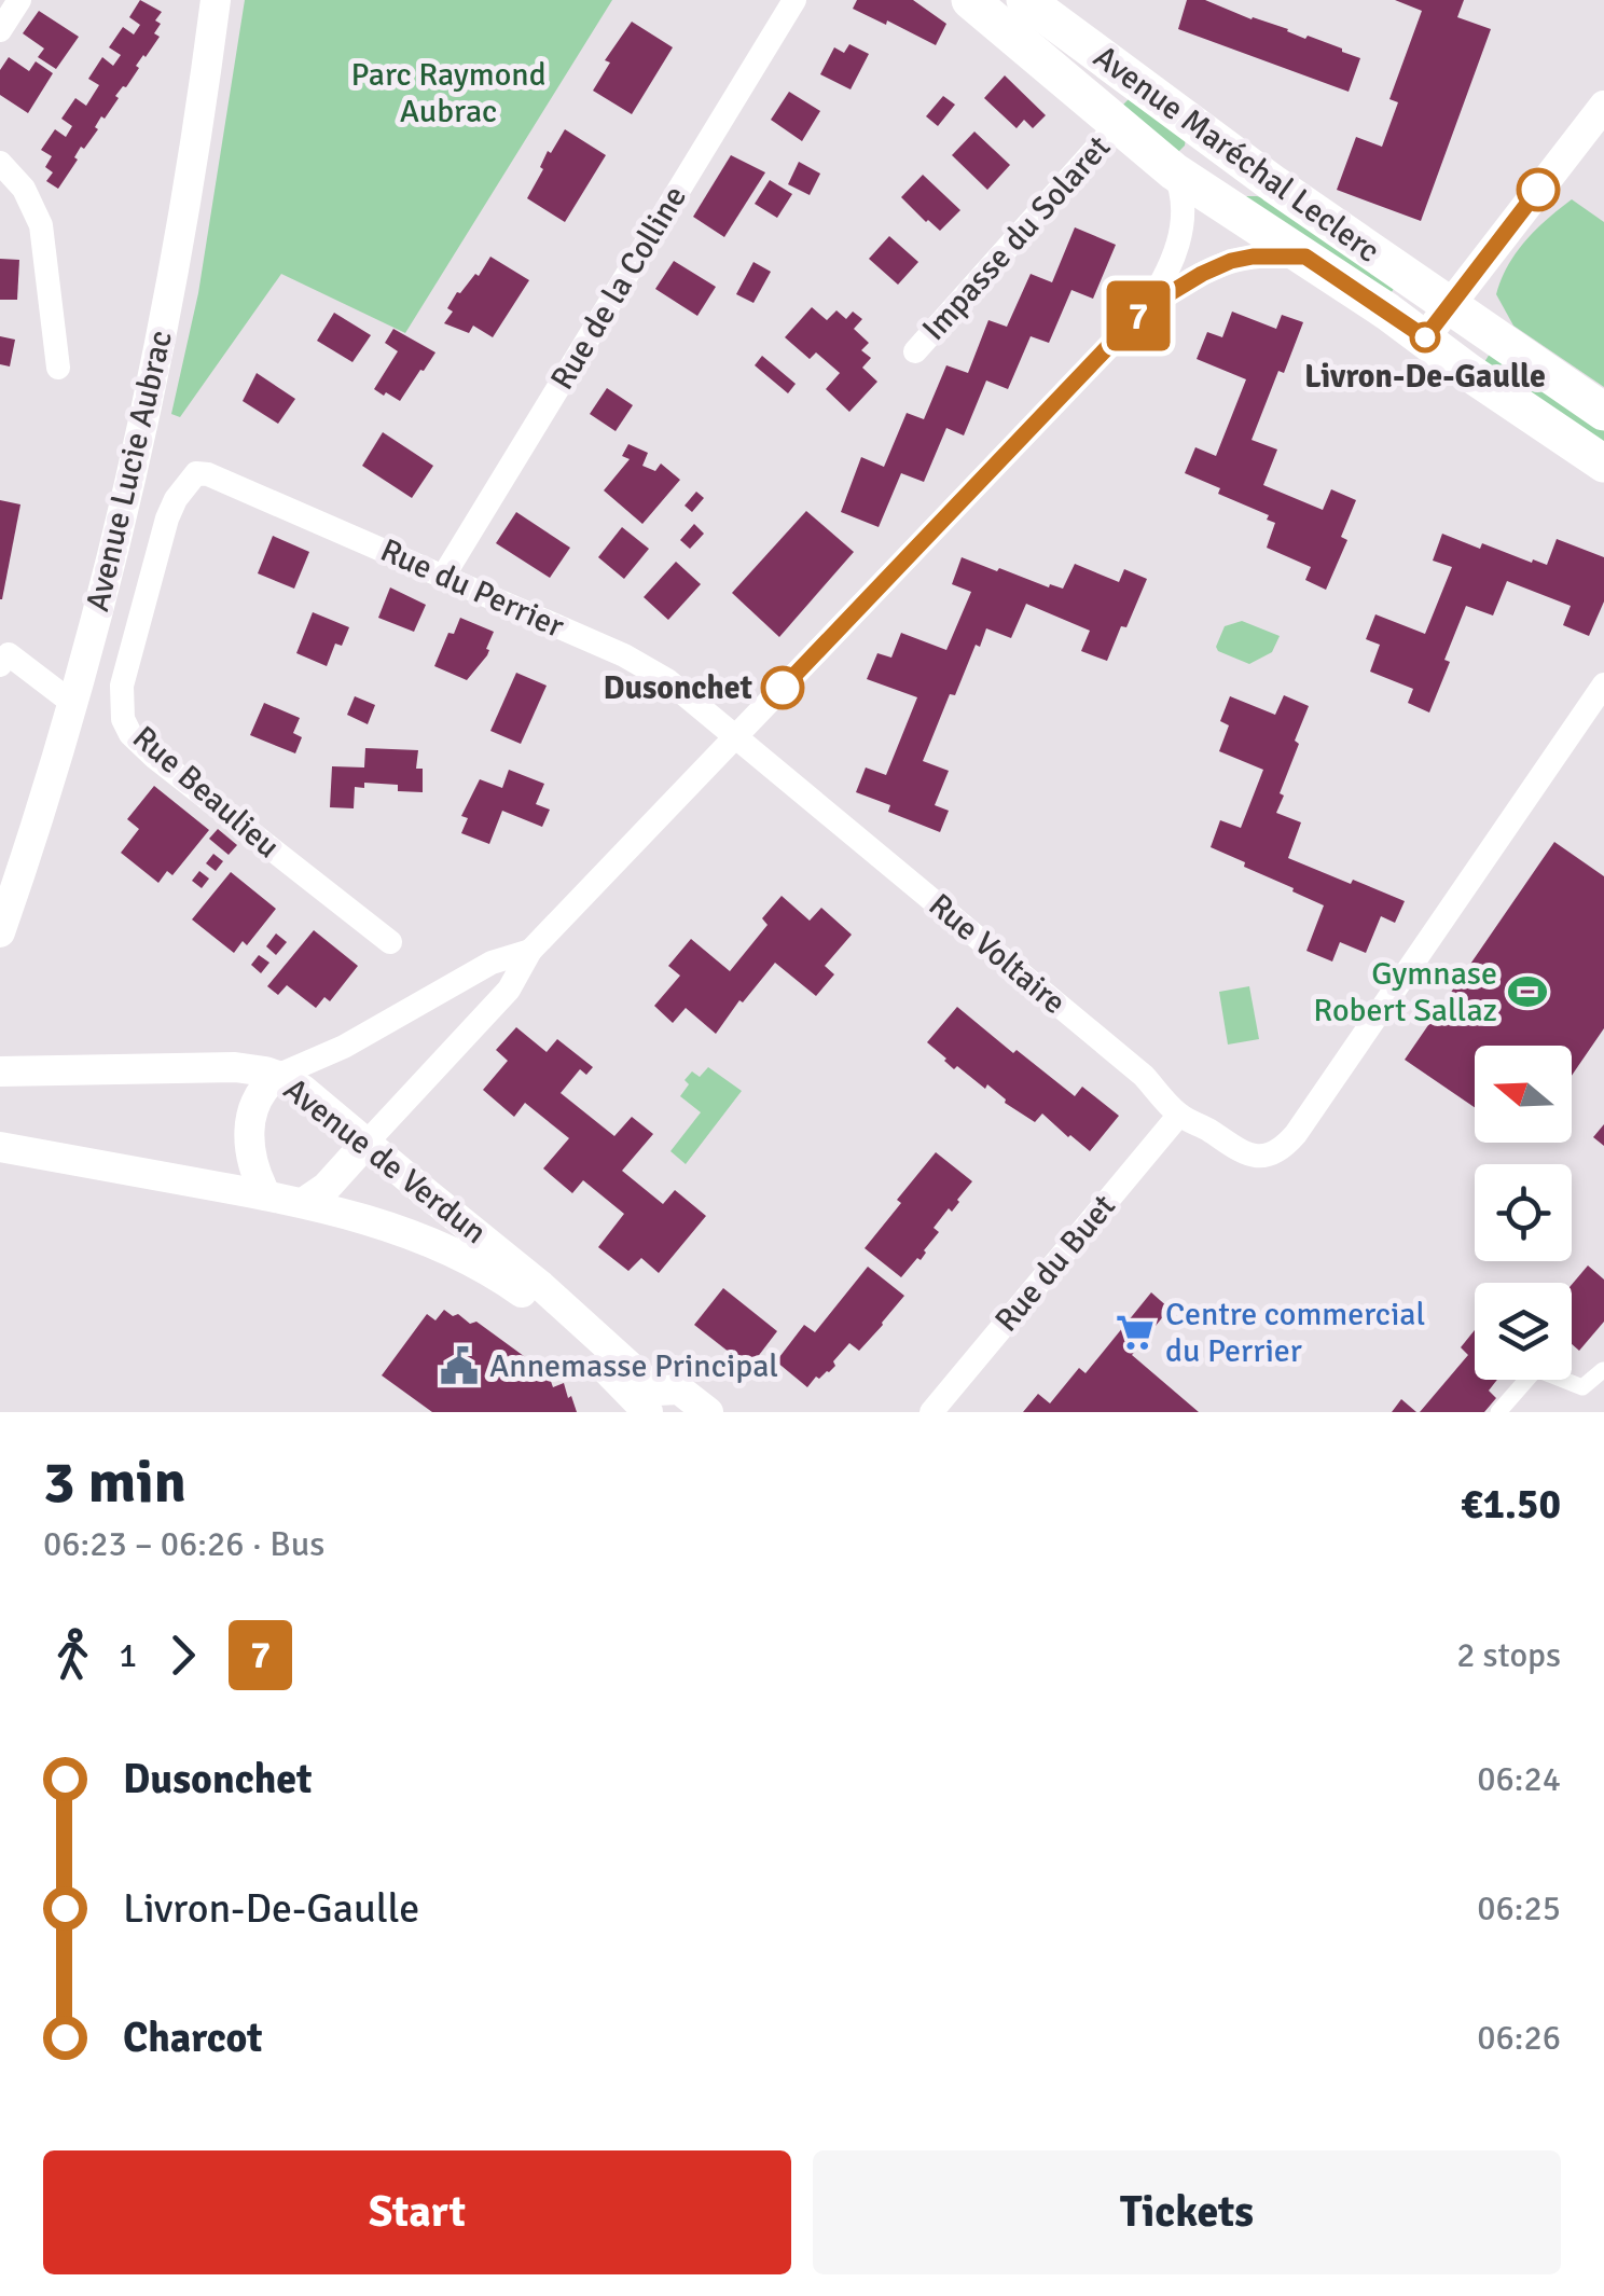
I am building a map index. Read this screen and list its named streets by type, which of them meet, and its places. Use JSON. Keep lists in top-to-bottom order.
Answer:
{
  "streets": {
    "main road": ["Avenue Maréchal Leclerc"],
    "street": [
      "Impasse du Solaret",
      "Rue de la Colline",
      "Avenue Lucie Aubrac",
      "Rue du Perrier",
      "Rue Beaulieu",
      "Rue Voltaire",
      "Avenue de Verdun",
      "Rue du Buet"
    ]
  },
  "crossings": [
    ["Avenue Maréchal Leclerc", "Impasse du Solaret"],
    ["Rue de la Colline", "Rue du Perrier"],
    ["Rue du Perrier", "Rue Beaulieu"],
    ["Rue du Perrier", "Rue Voltaire"],
    ["Rue Voltaire", "Rue du Buet"]
  ],
  "parks": ["Parc Raymond Aubrac"],
  "places": {
    "other": ["Livron-De-Gaulle", "Dusonchet"],
    "sports": ["Gymnase Robert Sallaz"],
    "supermarket": ["Centre commercial du Perrier"],
    "public building": ["Annemasse Principal"]
  },
  "lines": ["bus line 7"],
  "north": "left",
  "page": {
    "on_map": "7",
    "heading": ["3 min", "06:23 – 06:26 · Bus", "€1.50"],
    "legs": ["1", "7", "2 stops"],
    "list": [
      {
        "name": "Dusonchet",
        "value": "06:24"
      },
      {
        "name": "Livron-De-Gaulle",
        "value": "06:25"
      },
      {
        "name": "Charcot",
        "value": "06:26"
      }
    ],
    "buttons": ["Start", "Tickets"]
  }
}
